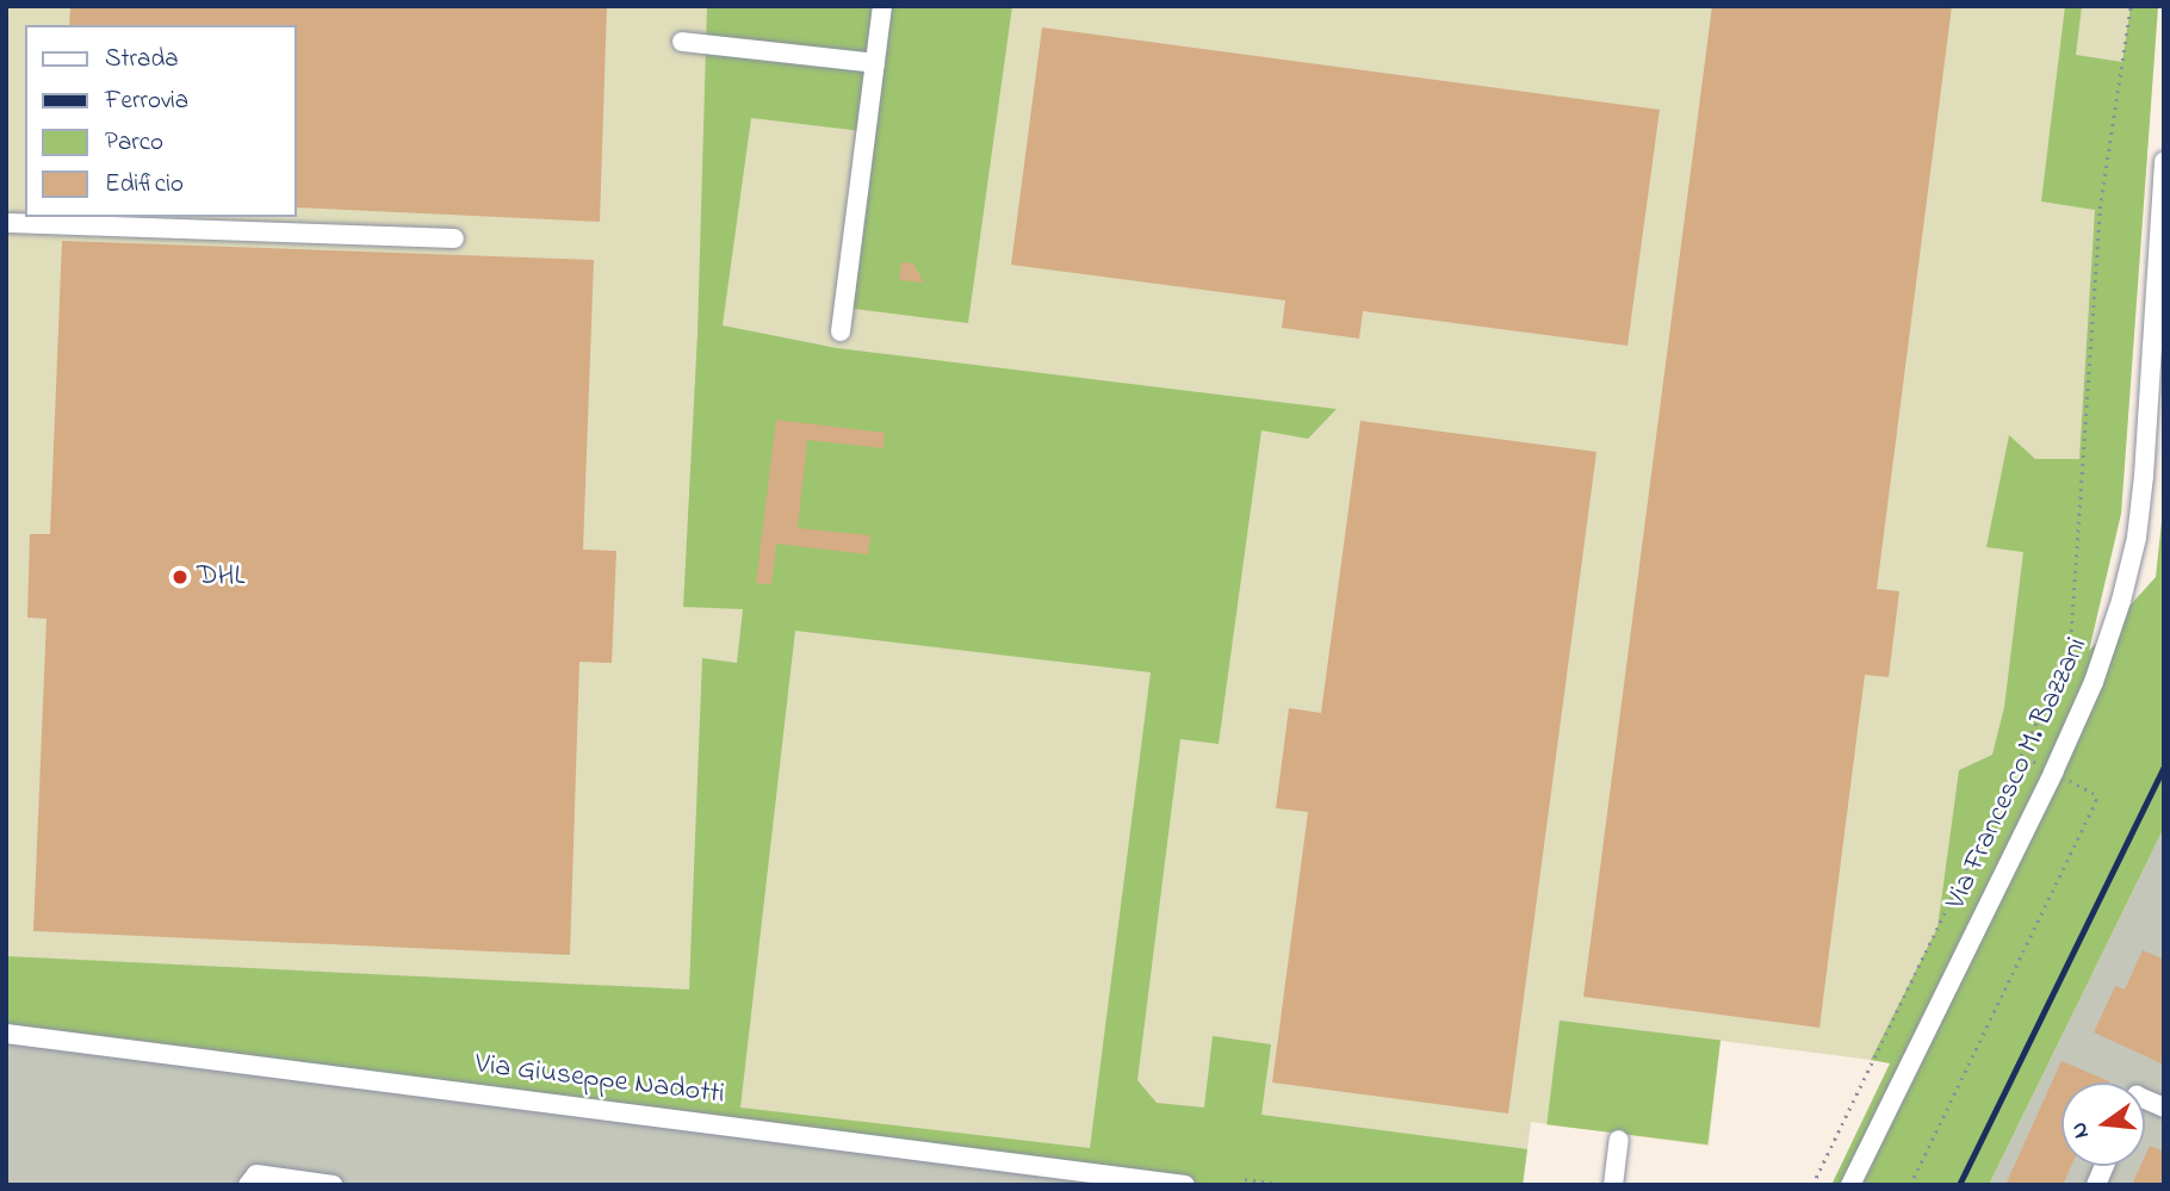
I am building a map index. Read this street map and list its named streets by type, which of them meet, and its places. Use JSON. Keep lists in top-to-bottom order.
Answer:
{
  "streets": {
    "street": ["Via Francesco M. Bazzani", "Via Giuseppe Nadotti"]
  },
  "places": ["DHL"],
  "legend": [
    "Strada",
    "Ferrovia",
    "Parco",
    "Edificio"
  ],
  "north": "left"
}
